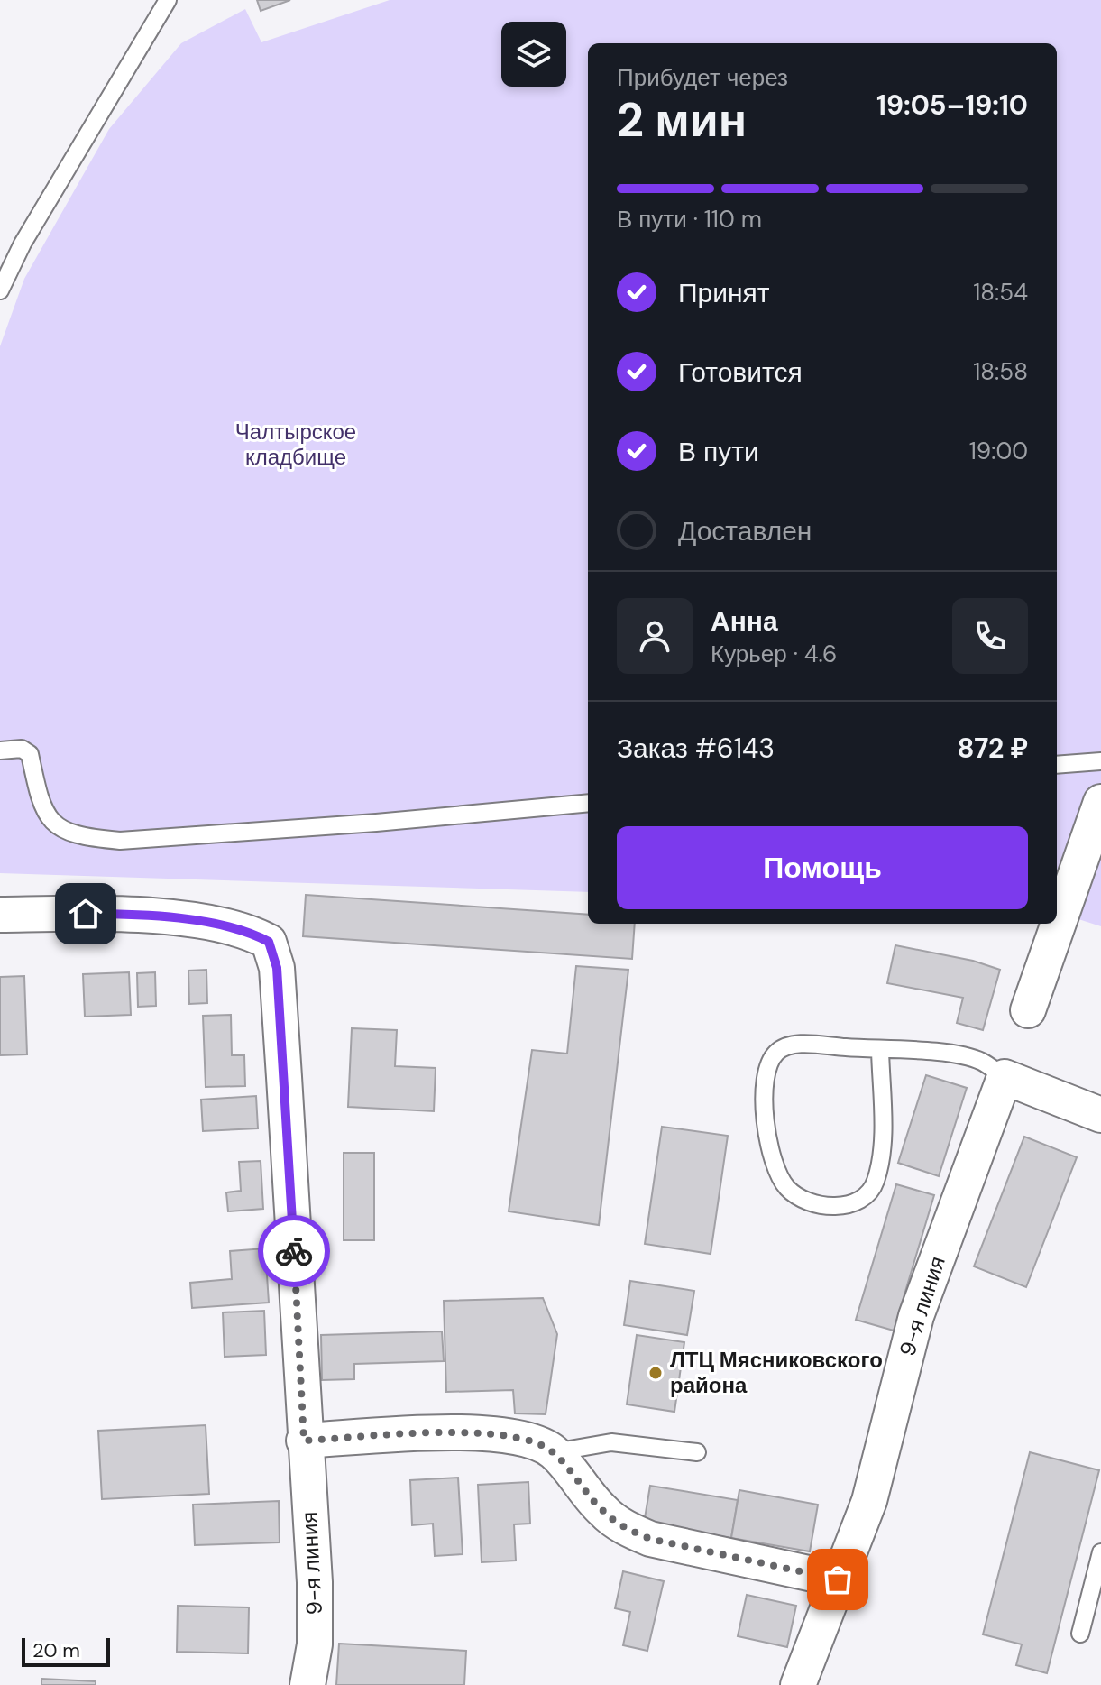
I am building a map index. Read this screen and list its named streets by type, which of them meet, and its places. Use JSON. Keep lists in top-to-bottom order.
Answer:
{
  "streets": {
    "street": ["9-я линия"]
  },
  "parks": ["Чалтырское кладбище"],
  "places": ["ЛТЦ Мясниковского района"],
  "scale_bar": "20 m",
  "page": {
    "heading": ["2 мин", "Прибудет через", "19:05–19:10"],
    "panel": [
      "Анна",
      "Курьер · 4.6",
      "Заказ #6143",
      "872 ₽"
    ],
    "bar": "В пути · 110 m",
    "list": [
      ["Принят", "18:54"],
      ["Готовится", "18:58"],
      ["В пути", "19:00"],
      "Доставлен"
    ],
    "buttons": "Помощь",
    "scale": "20 m"
  }
}
